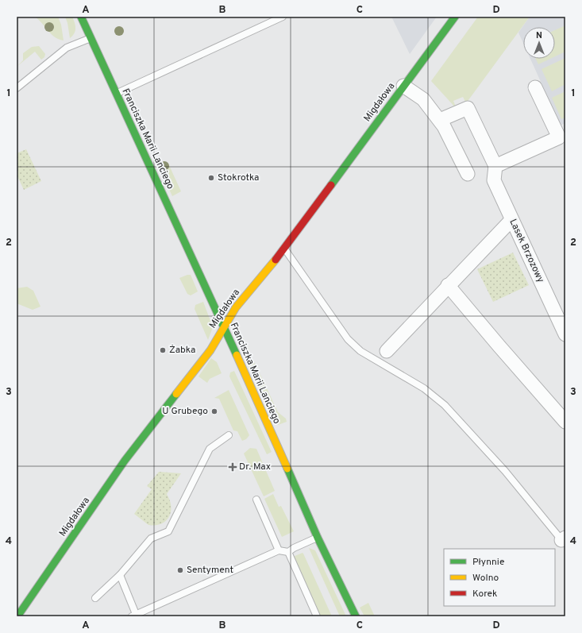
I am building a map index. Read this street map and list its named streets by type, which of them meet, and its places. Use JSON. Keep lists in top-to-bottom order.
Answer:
{
  "streets": {
    "street": ["Migdałowa", "Franciszka Marii Lanciego", "Lasek Brzozowy"]
  },
  "crossings": [
    ["Migdałowa", "Franciszka Marii Lanciego"]
  ],
  "places": {
    "other": [
      "Stokrotka",
      "Żabka",
      "U Grubego",
      "Sentyment"
    ],
    "health": ["Dr. Max"]
  },
  "legend": ["Płynnie", "Wolno", "Korek"],
  "north": "top",
  "grid": {
    "columns": [
      "A",
      "B",
      "C",
      "D"
    ],
    "rows": [
      "1",
      "2",
      "3",
      "4"
    ]
  }
}
